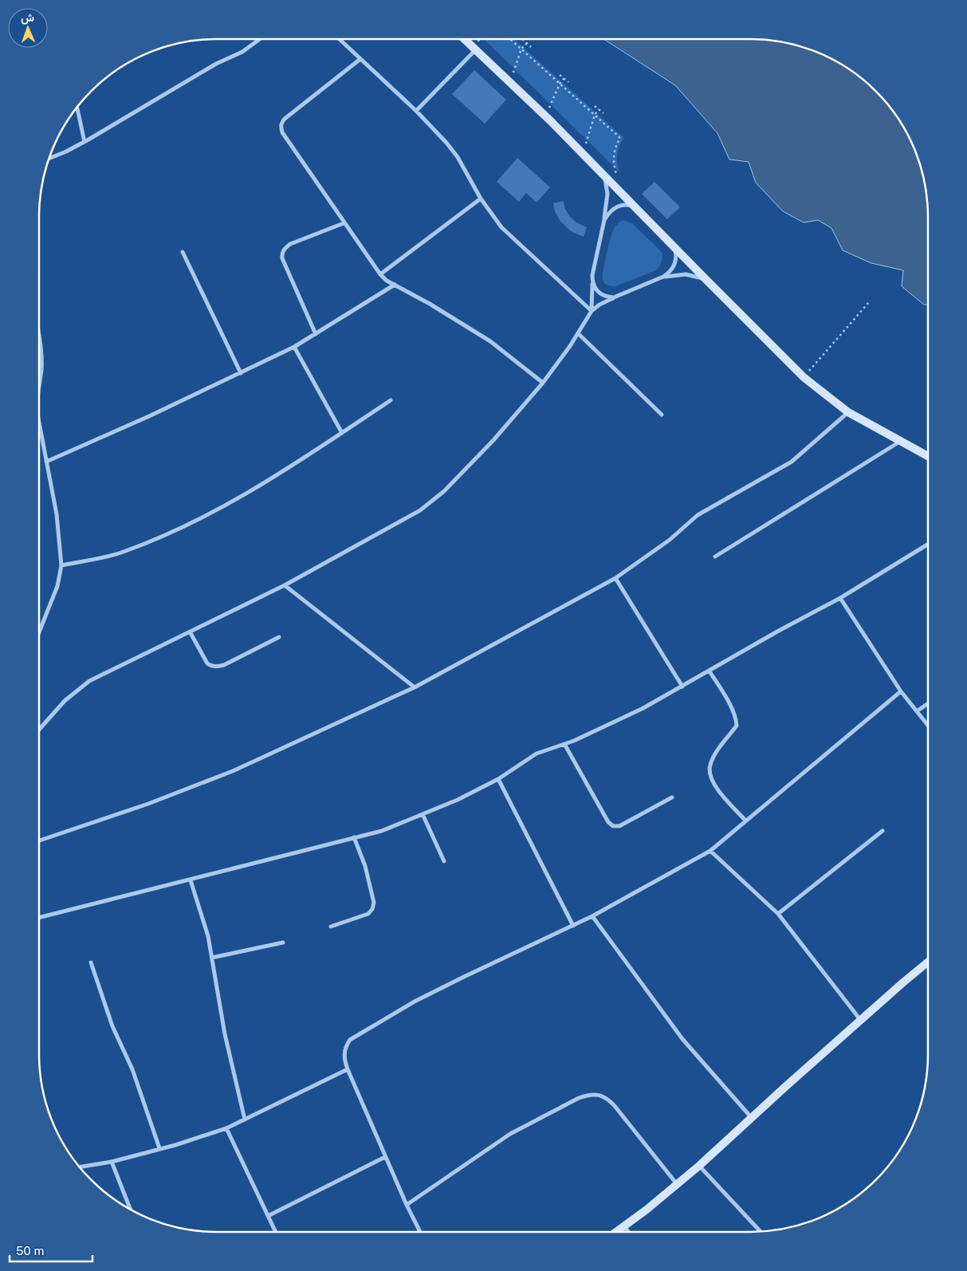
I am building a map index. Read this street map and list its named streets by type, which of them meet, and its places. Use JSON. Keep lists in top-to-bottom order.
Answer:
{
  "scale_bar": "50 m",
  "north": "top"
}
